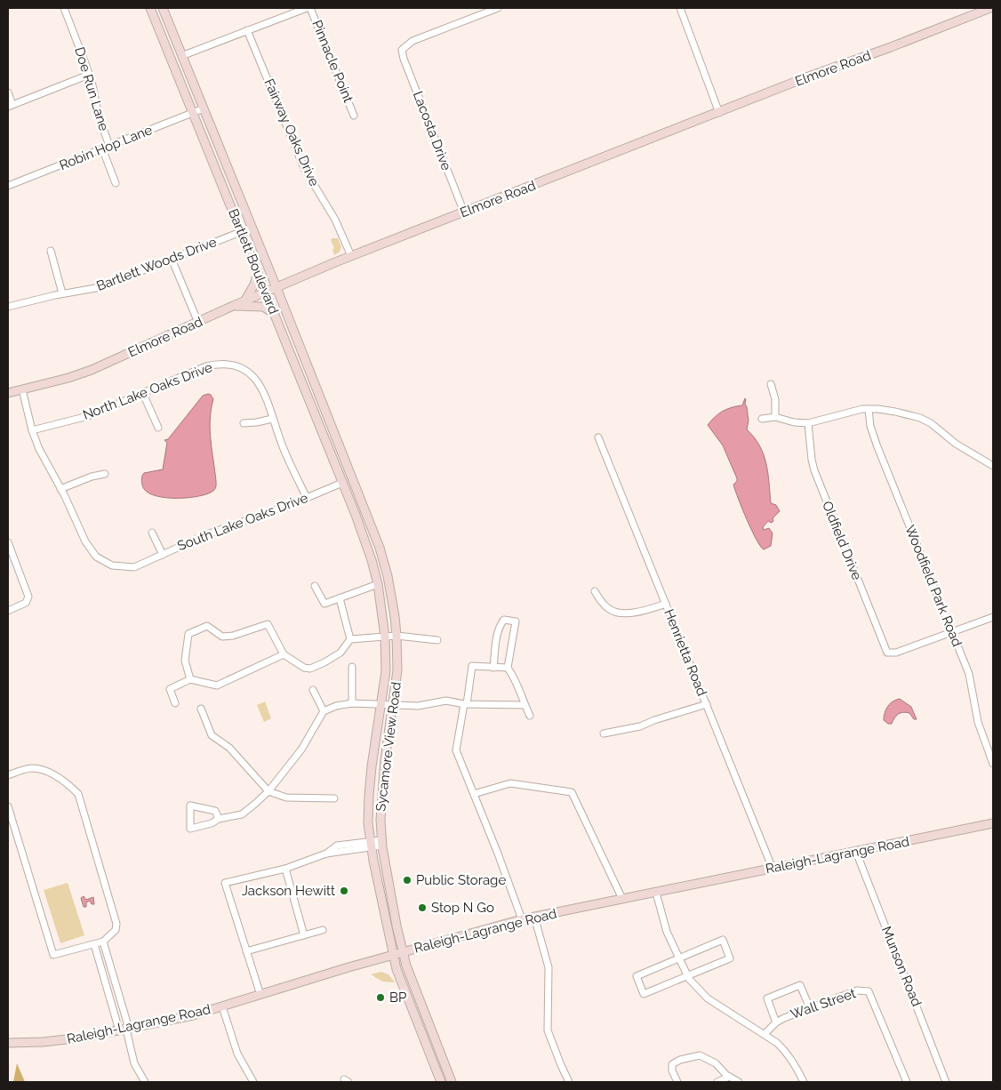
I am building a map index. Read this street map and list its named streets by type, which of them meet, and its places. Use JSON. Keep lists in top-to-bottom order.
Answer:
{
  "streets": {
    "main road": [
      "Elmore Road",
      "Bartlett Boulevard",
      "Sycamore View Road",
      "Raleigh-Lagrange Road"
    ],
    "street": [
      "Pinnacle Point",
      "Doe Run Lane",
      "Lacosta Drive",
      "Fairway Oaks Drive",
      "Robin Hop Lane",
      "Bartlett Woods Drive",
      "North Lake Oaks Drive",
      "South Lake Oaks Drive",
      "Oldfield Drive",
      "Woodfield Park Road",
      "Henrietta Road",
      "Munson Road",
      "Wall Street"
    ]
  },
  "crossings": [
    ["Elmore Road", "Lacosta Drive"],
    ["Elmore Road", "Fairway Oaks Drive"],
    ["Elmore Road", "Bartlett Boulevard"],
    ["Doe Run Lane", "Robin Hop Lane"],
    ["Robin Hop Lane", "Bartlett Boulevard"],
    ["Bartlett Boulevard", "Bartlett Woods Drive"],
    ["Bartlett Boulevard", "South Lake Oaks Drive"],
    ["Bartlett Boulevard", "Sycamore View Road"],
    ["Oldfield Drive", "Woodfield Park Road"],
    ["Henrietta Road", "Raleigh-Lagrange Road"],
    ["Sycamore View Road", "Raleigh-Lagrange Road"],
    ["Raleigh-Lagrange Road", "Munson Road"]
  ],
  "places": [
    "Public Storage",
    "Jackson Hewitt",
    "Stop N Go",
    "BP"
  ]
}
